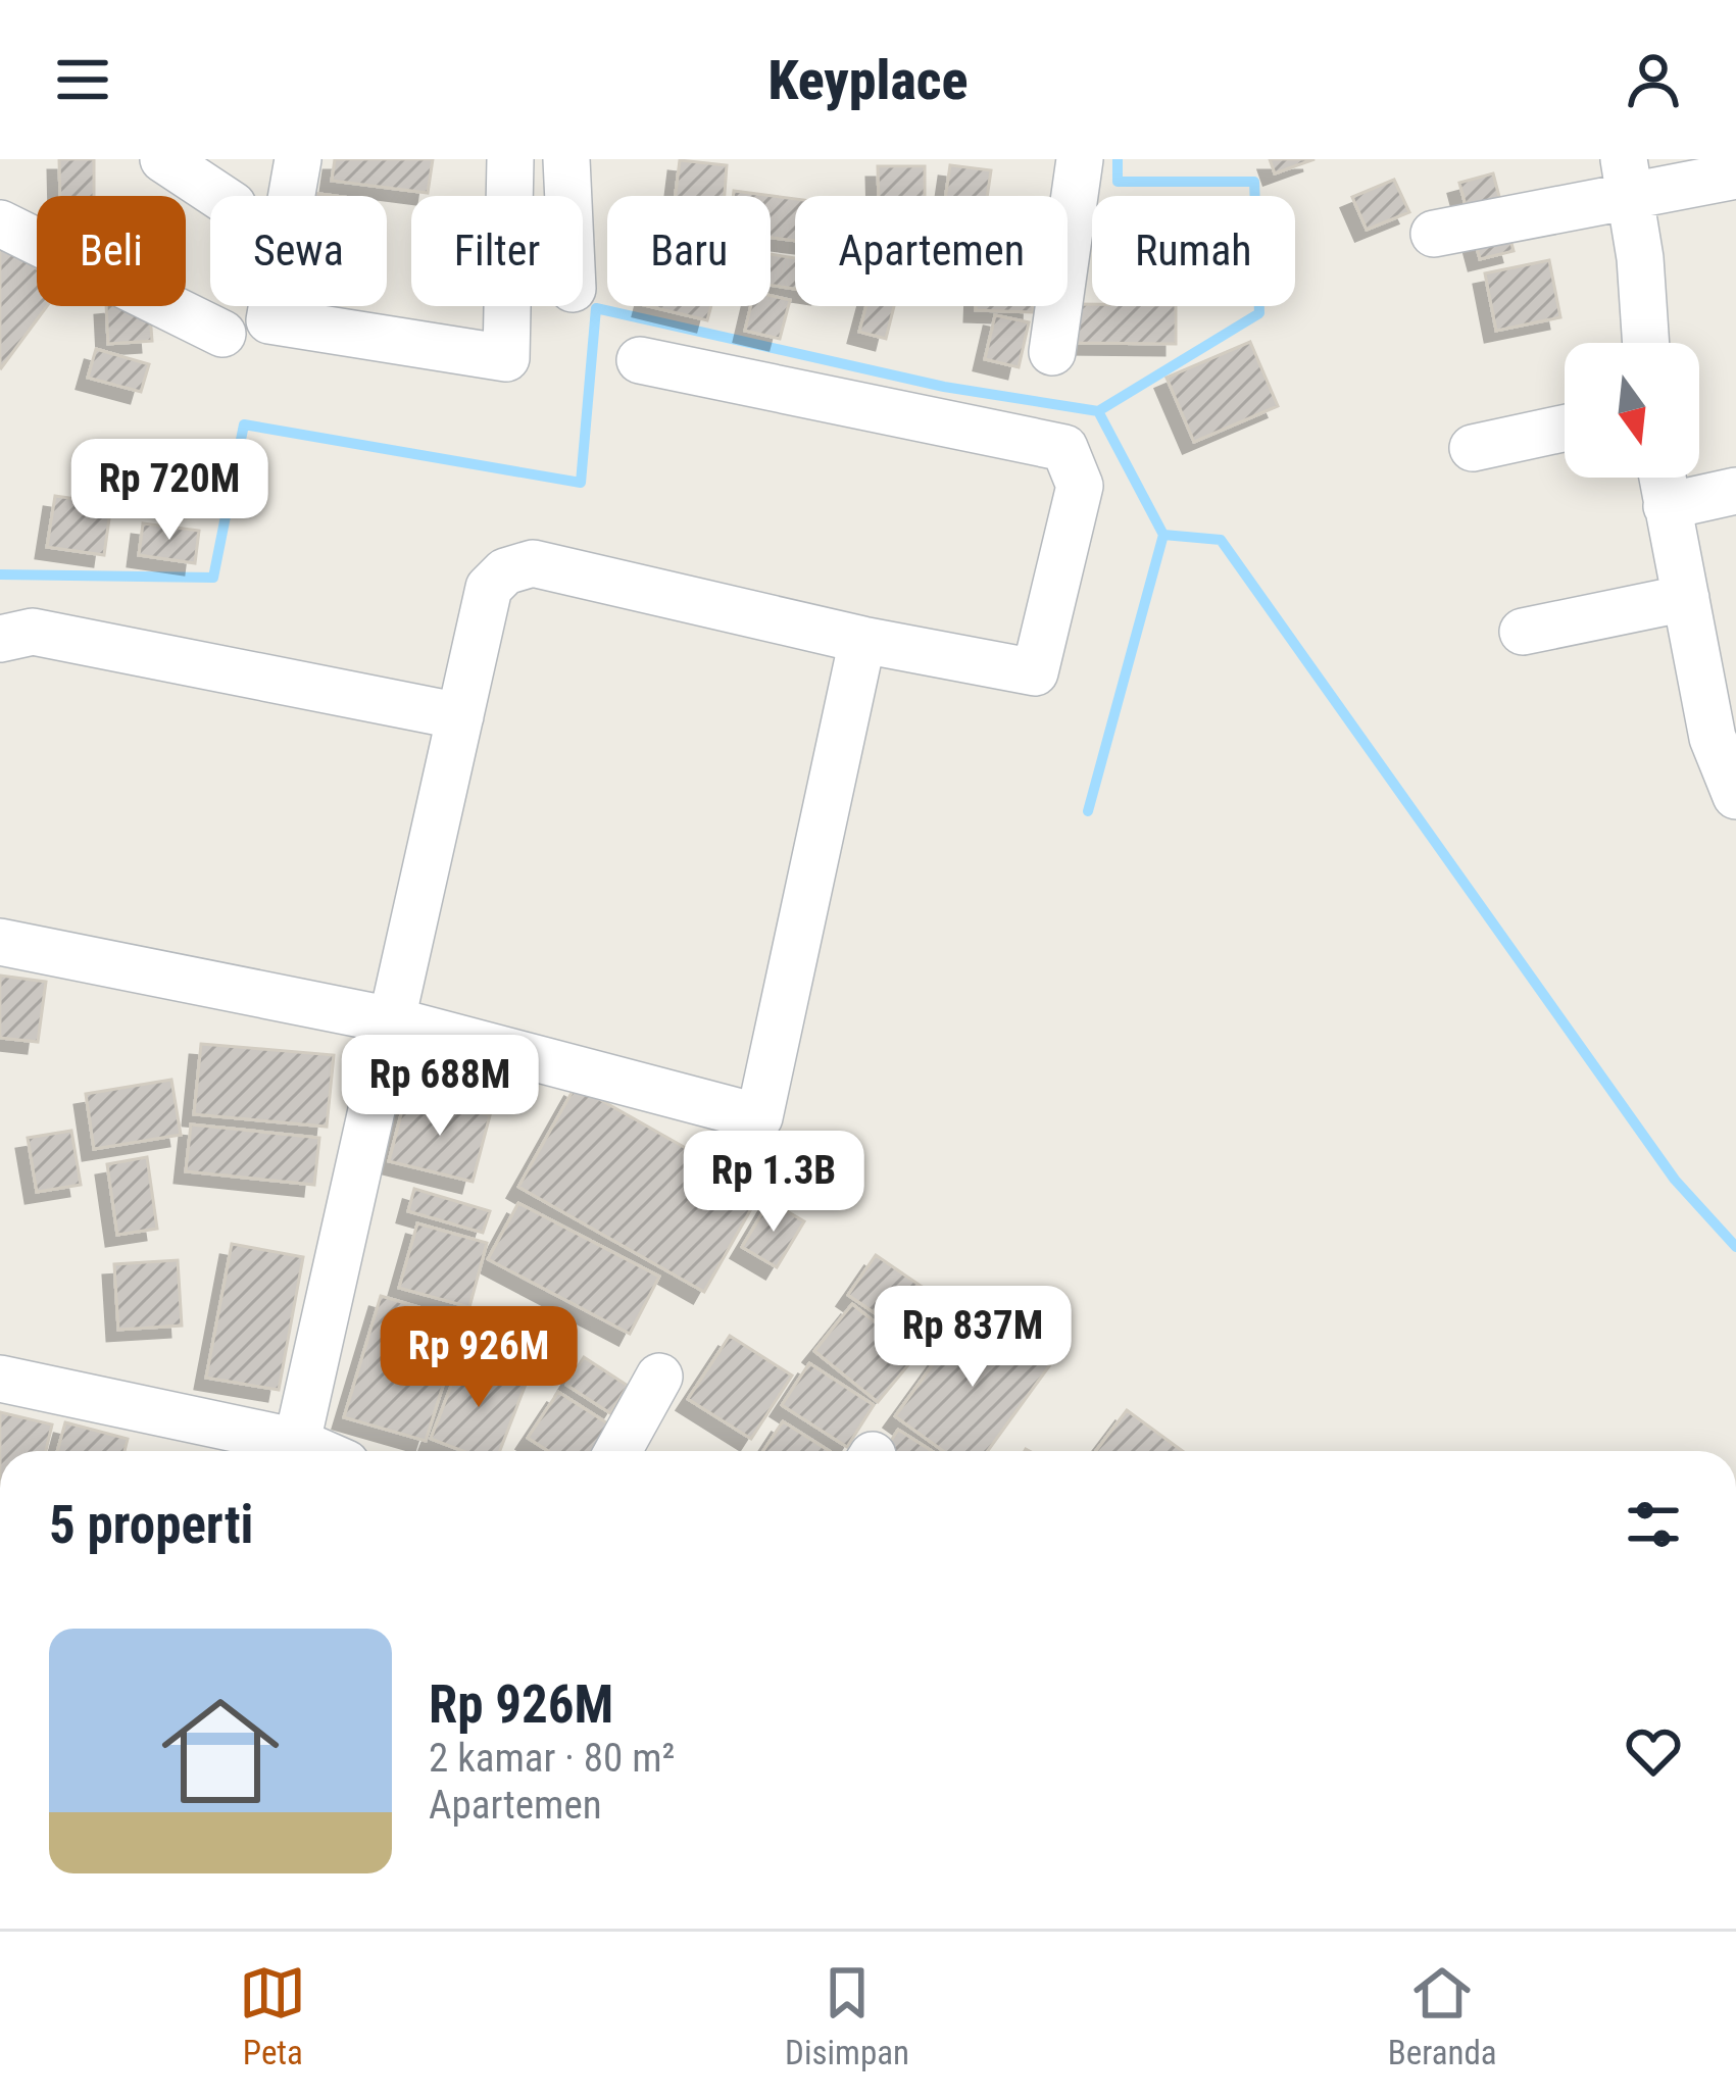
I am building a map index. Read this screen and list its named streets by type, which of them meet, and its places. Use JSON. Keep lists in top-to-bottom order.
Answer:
{
  "north": "bottom",
  "page": {
    "header": "Keyplace",
    "chip": [
      "Beli",
      "Sewa",
      "Filter",
      "Baru",
      "Apartemen",
      "Rumah"
    ],
    "price": [
      "Rp 720M",
      "Rp 688M",
      "Rp 1.3B",
      "Rp 837M",
      "Rp 926M"
    ],
    "heading": "5 properti",
    "list": [
      {
        "name": "Rp 926M",
        "note": "2 kamar · 80 m² · Apartemen"
      }
    ],
    "tabs": ["Peta", "Disimpan", "Beranda"]
  }
}
